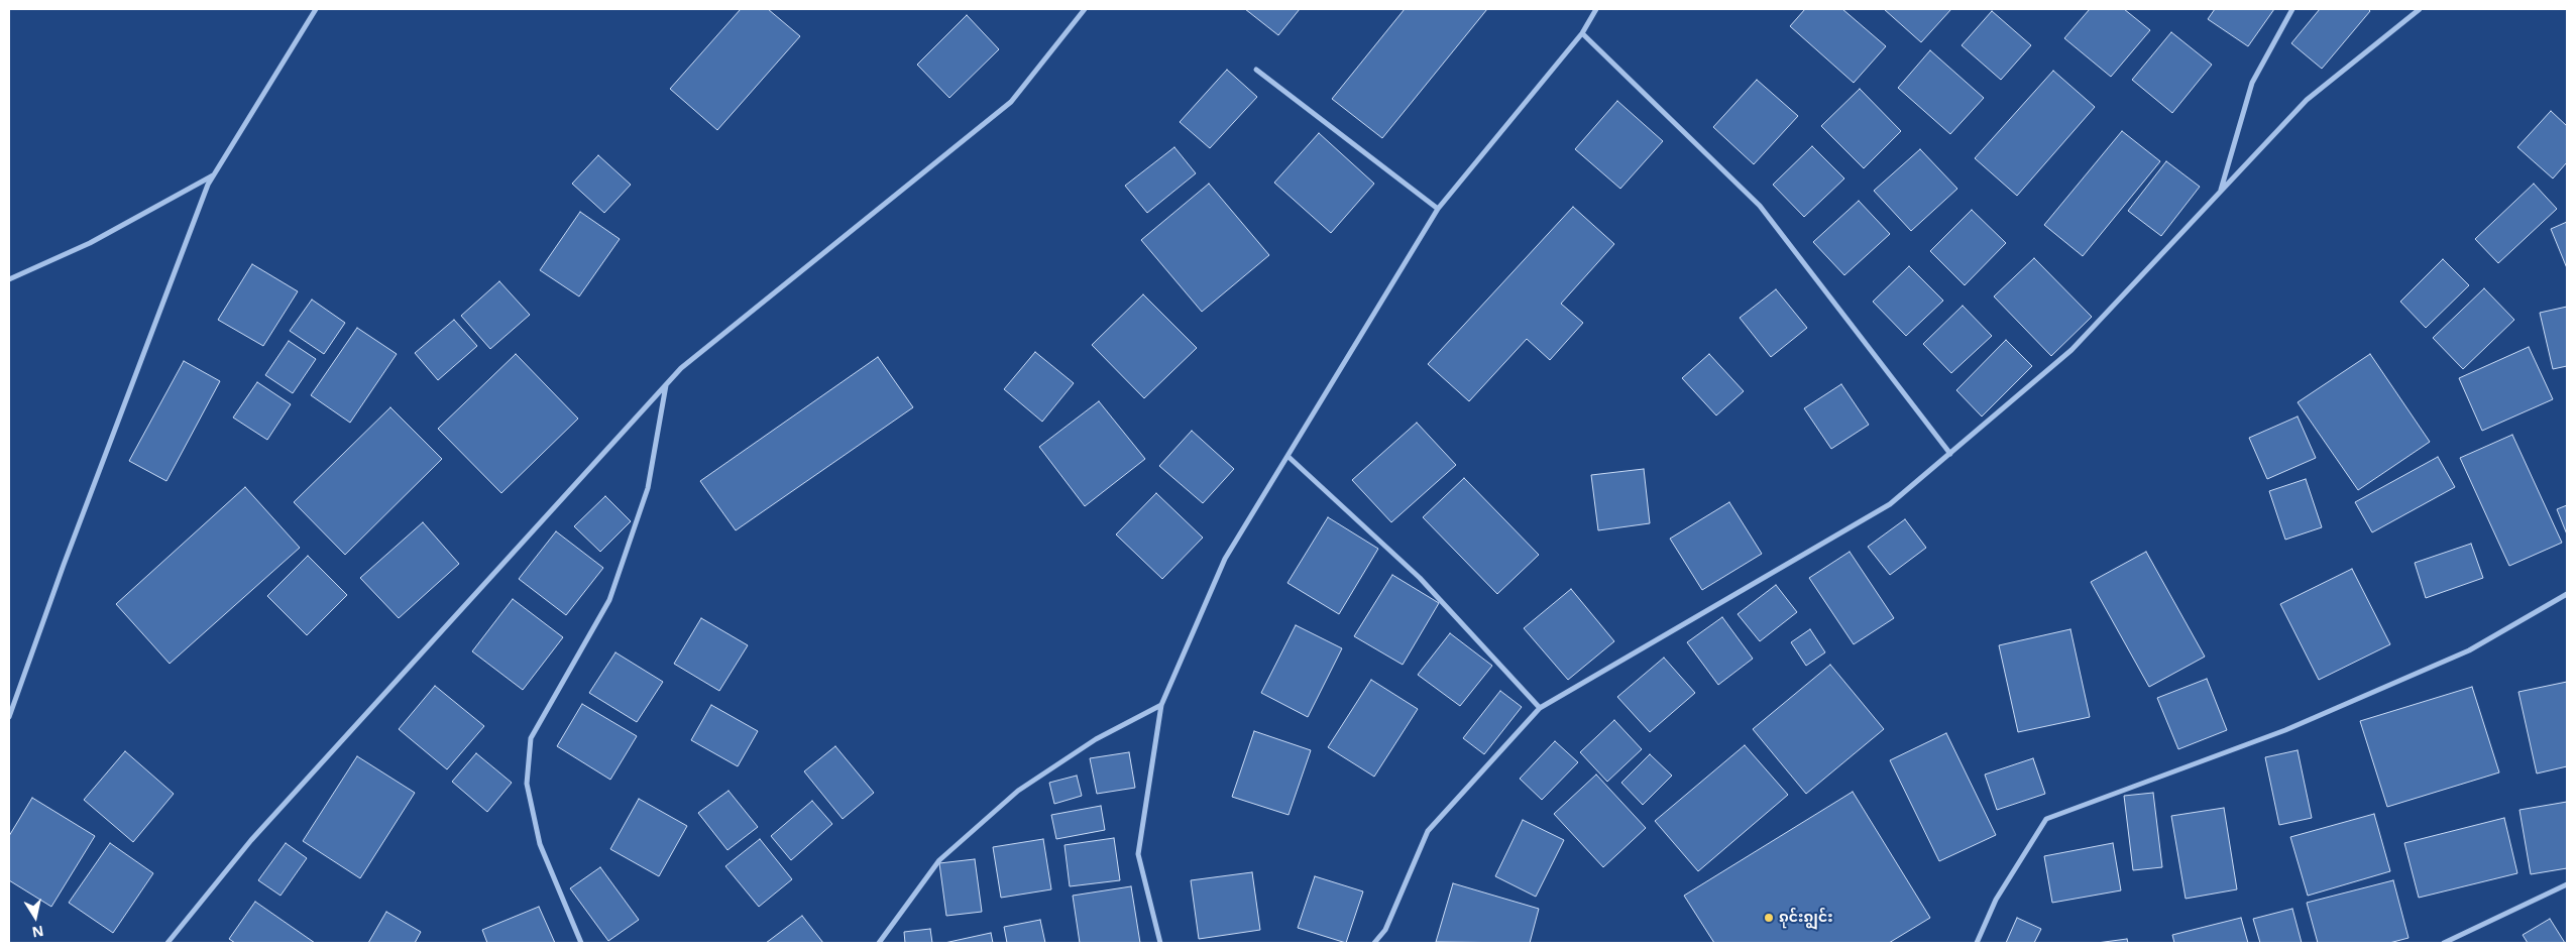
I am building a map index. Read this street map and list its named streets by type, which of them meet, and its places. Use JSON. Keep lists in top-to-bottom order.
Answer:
{
  "places": ["ၵုင်းၵျွင်း"],
  "north": "bottom"
}
